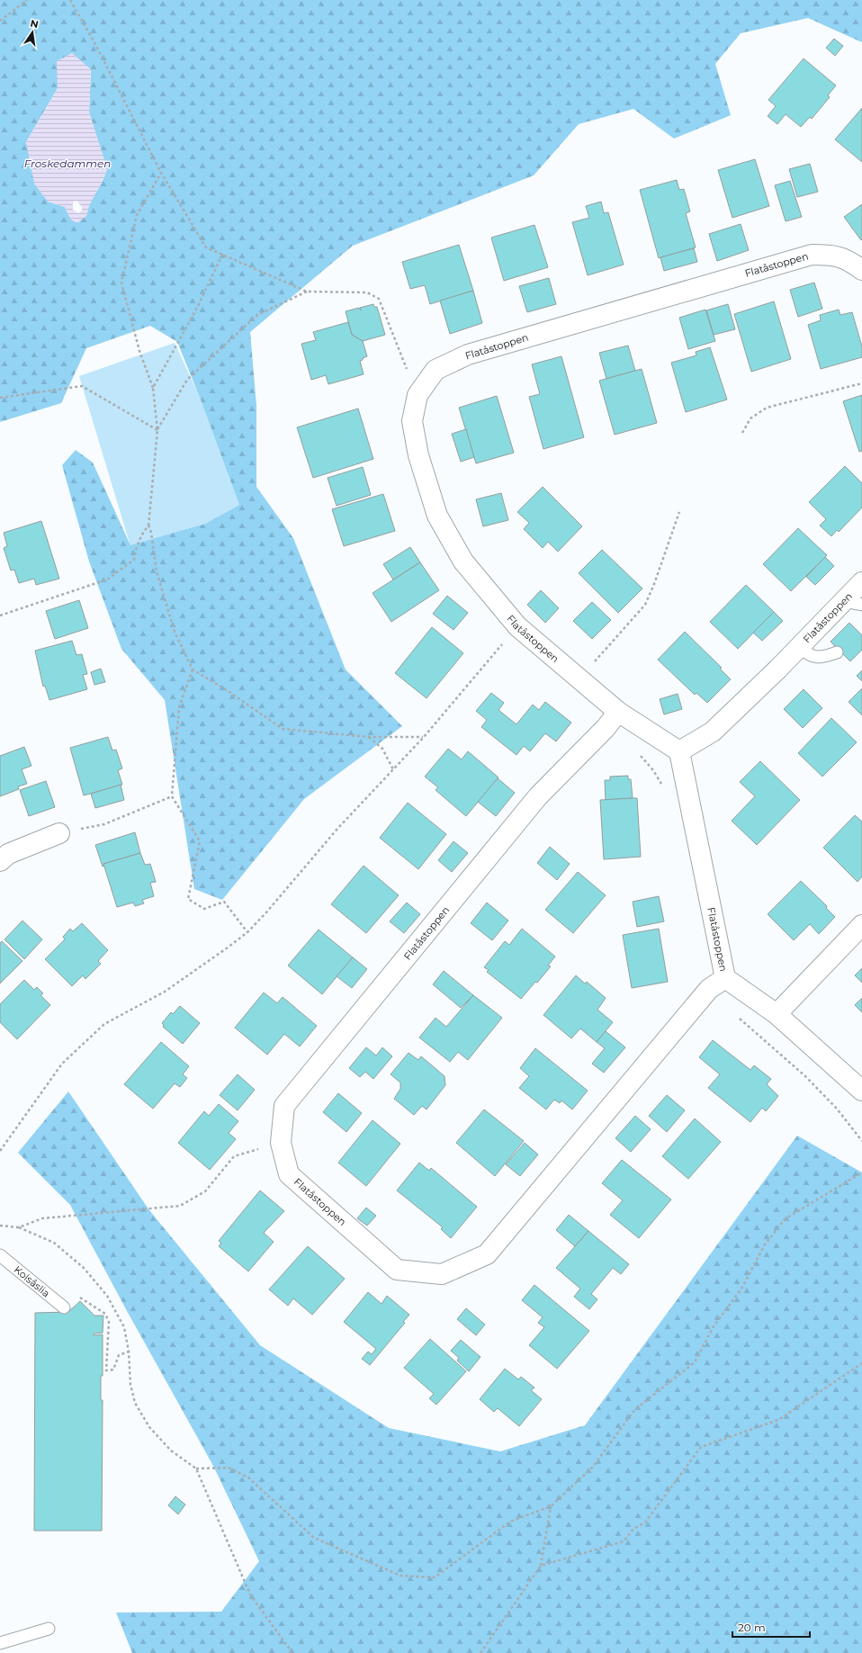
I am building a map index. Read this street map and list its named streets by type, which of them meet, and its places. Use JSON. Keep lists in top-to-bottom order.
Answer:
{
  "streets": {
    "street": ["Flatåstoppen"],
    "lane": ["Kolsåslia"]
  },
  "water": ["Froskedammen"],
  "scale_bar": "20 m",
  "north": "top"
}
